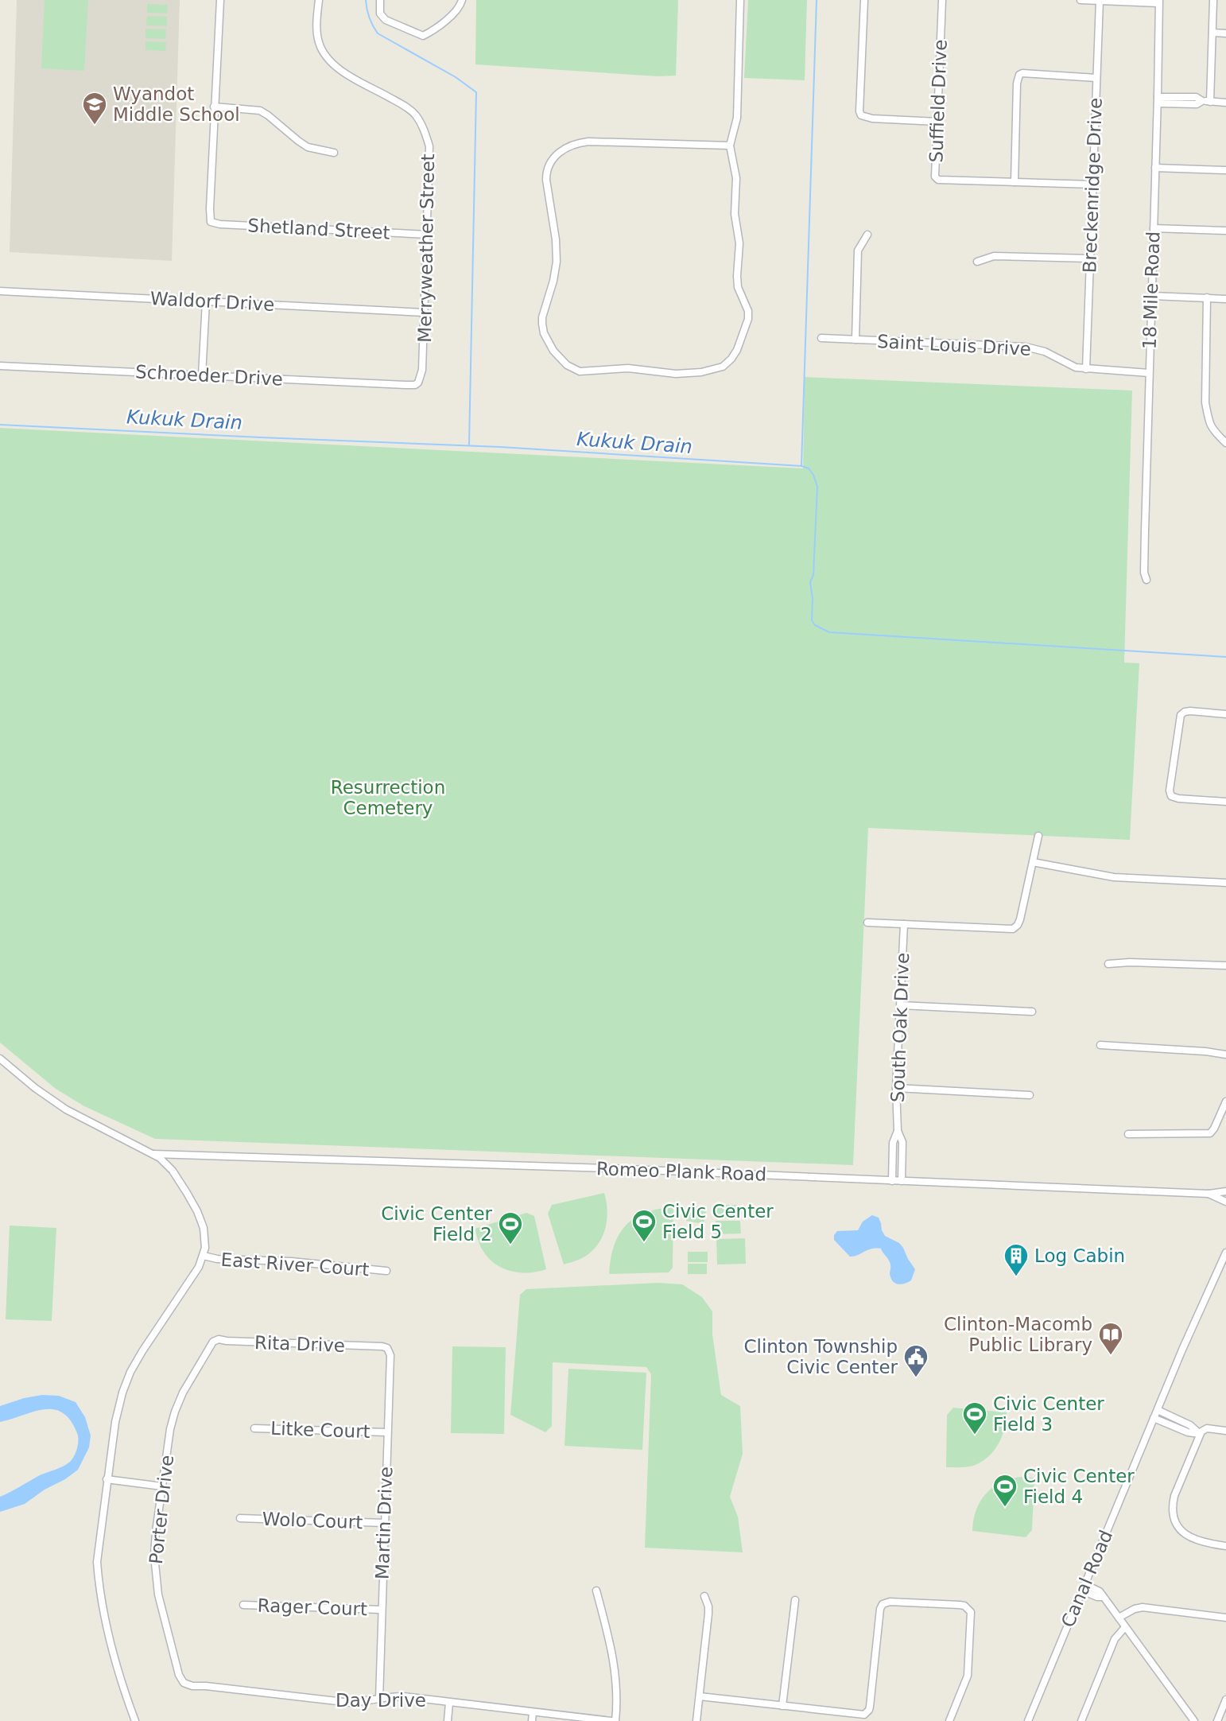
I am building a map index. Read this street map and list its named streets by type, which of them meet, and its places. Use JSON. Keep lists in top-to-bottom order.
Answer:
{
  "streets": {
    "street": [
      "Suffield Drive",
      "Breckenridge Drive",
      "Shetland Street",
      "Merryweather Street",
      "18 Mile Road",
      "Waldorf Drive",
      "Saint Louis Drive",
      "Schroeder Drive",
      "South Oak Drive",
      "Romeo Plank Road",
      "East River Court",
      "Rita Drive",
      "Litke Court",
      "Porter Drive",
      "Wolo Court",
      "Martin Drive",
      "Canal Road",
      "Rager Court",
      "Day Drive"
    ]
  },
  "crossings": [
    ["Suffield Drive", "Breckenridge Drive"],
    ["Breckenridge Drive", "Saint Louis Drive"],
    ["Shetland Street", "Merryweather Street"],
    ["Merryweather Street", "Waldorf Drive"],
    ["Merryweather Street", "Schroeder Drive"],
    ["18 Mile Road", "Saint Louis Drive"],
    ["South Oak Drive", "Romeo Plank Road"],
    ["Rita Drive", "Porter Drive"],
    ["Rita Drive", "Martin Drive"],
    ["Litke Court", "Martin Drive"],
    ["Porter Drive", "Day Drive"],
    ["Wolo Court", "Martin Drive"],
    ["Martin Drive", "Rager Court"],
    ["Martin Drive", "Day Drive"]
  ],
  "water": ["Kukuk Drain"],
  "parks": ["Resurrection Cemetery"],
  "places": {
    "school or university": ["Wyandot Middle School"],
    "sports": [
      "Civic Center Field 5",
      "Civic Center Field 2",
      "Civic Center Field 3",
      "Civic Center Field 4"
    ],
    "building": ["Log Cabin"],
    "library": ["Clinton-Macomb Public Library"],
    "public building": ["Clinton Township Civic Center"]
  }
}
